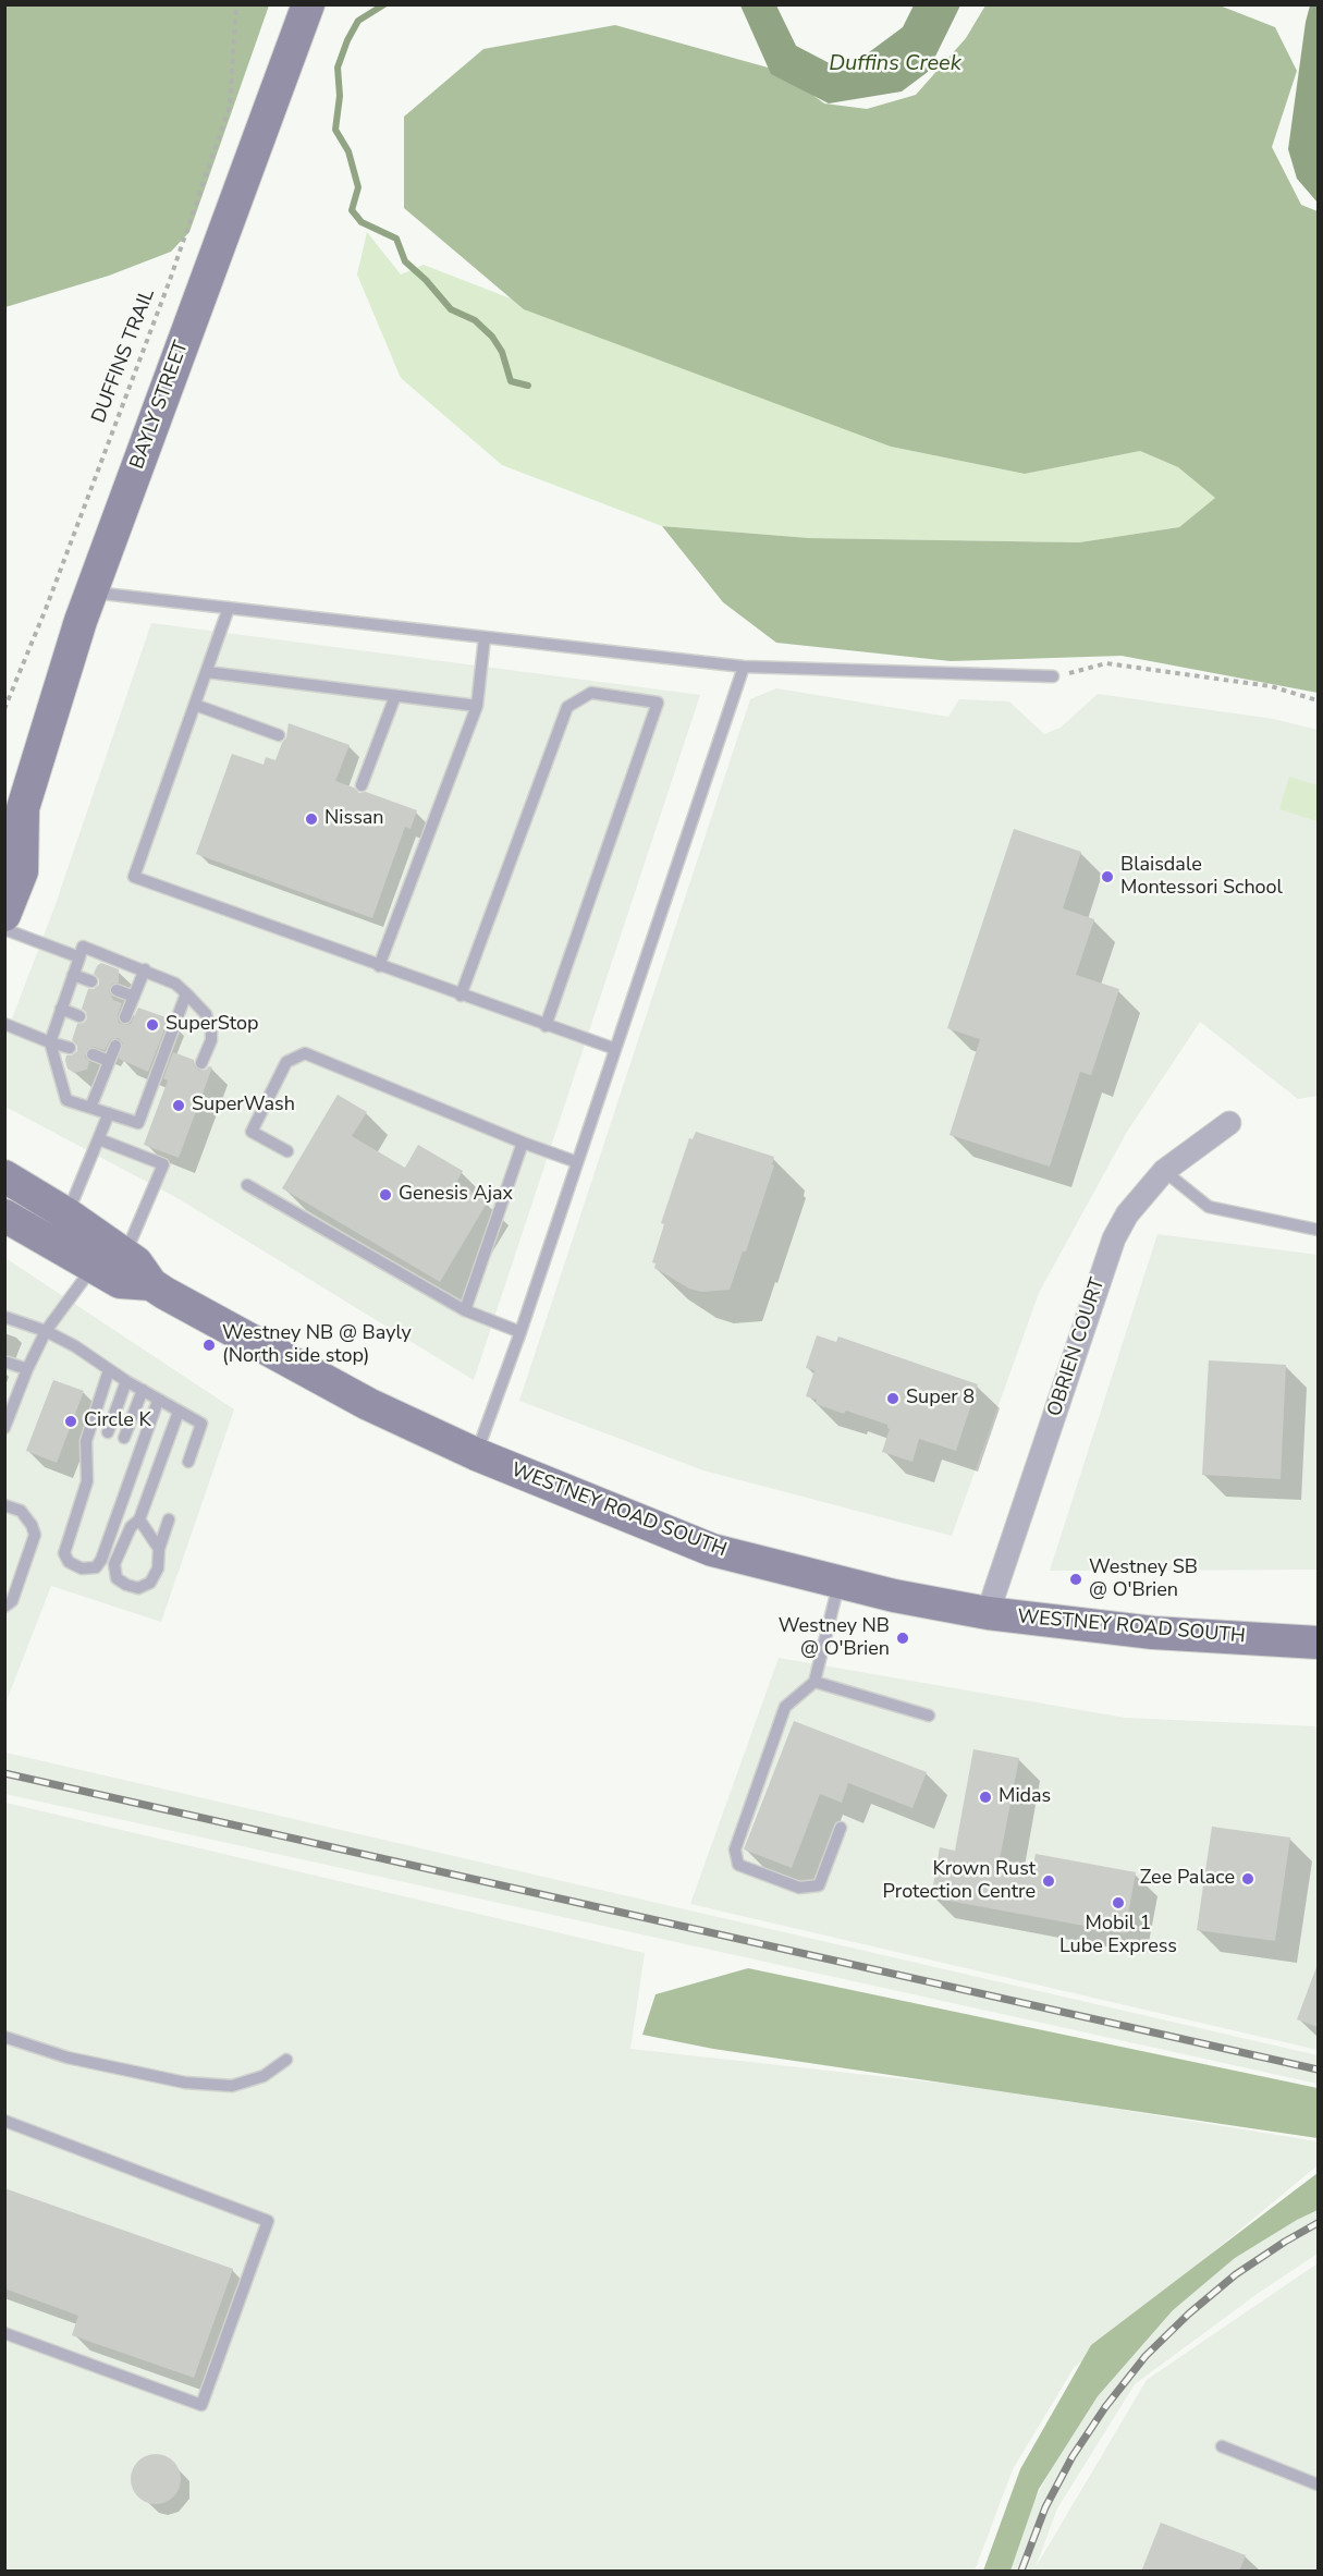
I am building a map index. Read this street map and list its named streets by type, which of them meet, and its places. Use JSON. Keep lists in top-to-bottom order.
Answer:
{
  "streets": {
    "main road": ["BAYLY STREET", "WESTNEY ROAD SOUTH"],
    "street": ["OBRIEN COURT"],
    "path": ["DUFFINS TRAIL"]
  },
  "crossings": [
    ["OBRIEN COURT", "WESTNEY ROAD SOUTH"]
  ],
  "water": ["Duffins Creek"],
  "places": [
    "Nissan",
    "Blaisdale Montessori School",
    "SuperStop",
    "SuperWash",
    "Genesis Ajax",
    "Westney NB @ Bayly (North side stop)",
    "Super 8",
    "Circle K",
    "Westney SB @ O'Brien",
    "Westney NB @ O'Brien",
    "Midas",
    "Zee Palace",
    "Krown Rust Protection Centre",
    "Mobil 1 Lube Express"
  ]
}
